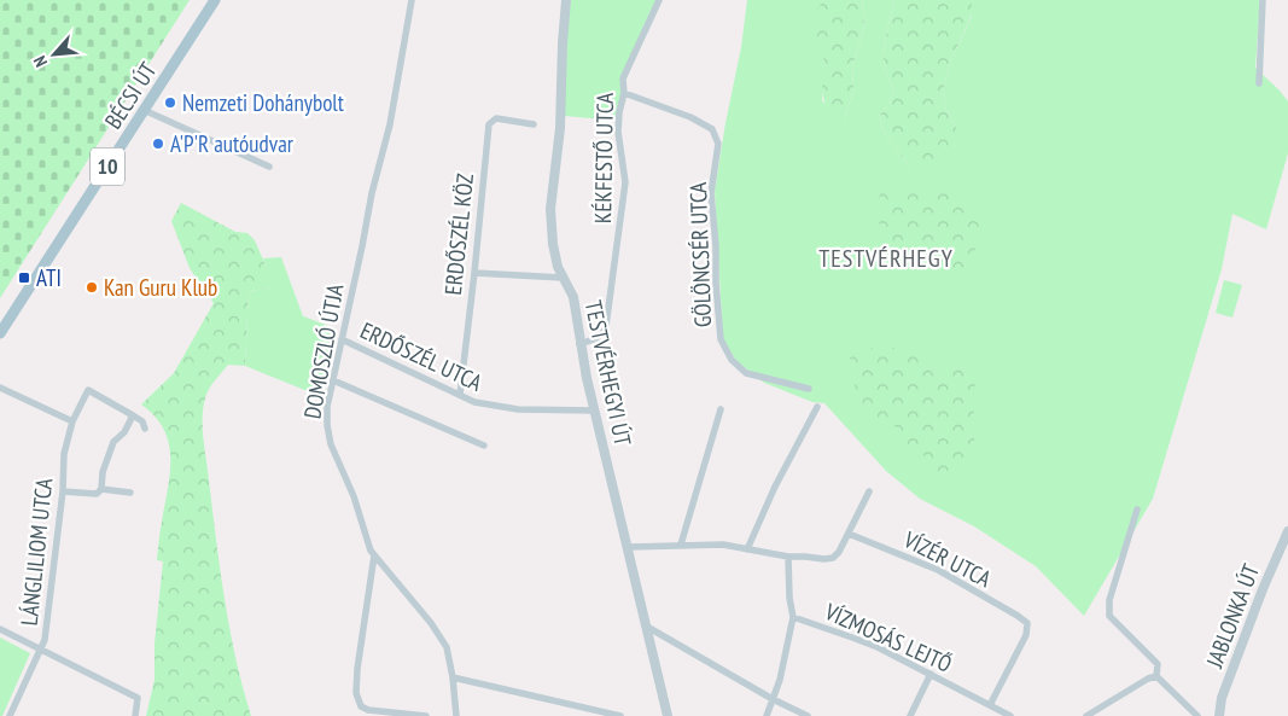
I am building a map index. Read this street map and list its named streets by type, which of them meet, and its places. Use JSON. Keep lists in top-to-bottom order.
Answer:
{
  "streets": {
    "main road": ["BÉCSI ÚT", "10"],
    "street": [
      "KÉKFESTŐ UTCA",
      "ERDŐSZÉL KÖZ",
      "GÖLÖNCSÉR UTCA",
      "DOMOSZLÓ ÚTJA",
      "ERDŐSZÉL UTCA",
      "TESTVÉRHEGYI ÚT",
      "LÁNGLILIOM UTCA",
      "VÍZÉR UTCA",
      "JABLONKA ÚT",
      "VÍZMOSÁS LEJTŐ"
    ]
  },
  "crossings": [
    ["KÉKFESTŐ UTCA", "GÖLÖNCSÉR UTCA"],
    ["KÉKFESTŐ UTCA", "TESTVÉRHEGYI ÚT"],
    ["ERDŐSZÉL KÖZ", "ERDŐSZÉL UTCA"],
    ["DOMOSZLÓ ÚTJA", "ERDŐSZÉL UTCA"],
    ["ERDŐSZÉL UTCA", "TESTVÉRHEGYI ÚT"],
    ["VÍZÉR UTCA", "VÍZMOSÁS LEJTŐ"]
  ],
  "districts": ["TESTVÉRHEGY"],
  "places": {
    "other": ["Nemzeti Dohánybolt", "A'P'R autóudvar", "Kan Guru Klub"],
    "transit": ["ATI"]
  },
  "north": "bottom left"
}
